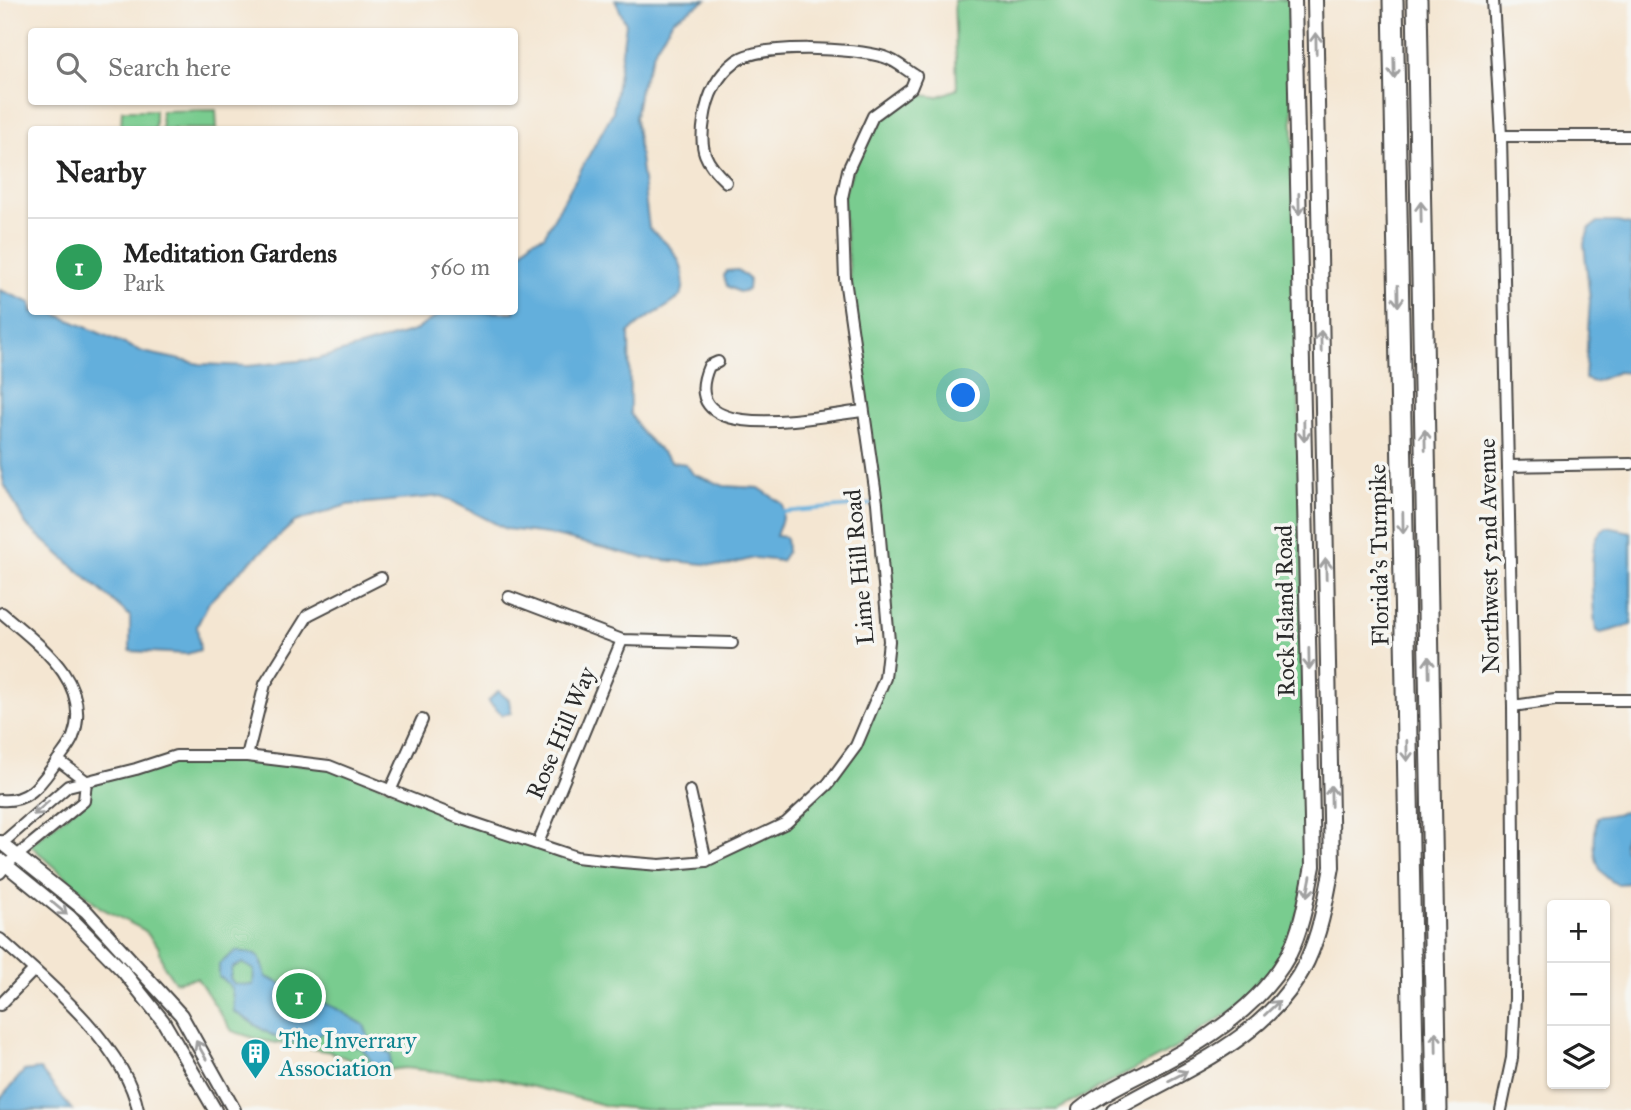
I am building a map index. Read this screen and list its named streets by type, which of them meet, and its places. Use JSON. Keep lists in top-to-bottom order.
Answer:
{
  "streets": {
    "highway": ["Florida's Turnpike"],
    "main road": ["Rock Island Road"],
    "street": ["Northwest 52nd Avenue", "Lime Hill Road", "Rose Hill Way"]
  },
  "crossings": [
    ["Lime Hill Road", "Rose Hill Way"]
  ],
  "places": {
    "building": ["The Inverrary Association"]
  },
  "page": {
    "search": "Search here",
    "heading": "Nearby",
    "list": [
      {
        "mark": "1",
        "name": "Meditation Gardens",
        "note": "Park",
        "value": "560 m"
      }
    ],
    "map_buttons": ["+", "−"],
    "pins": "1"
  }
}
